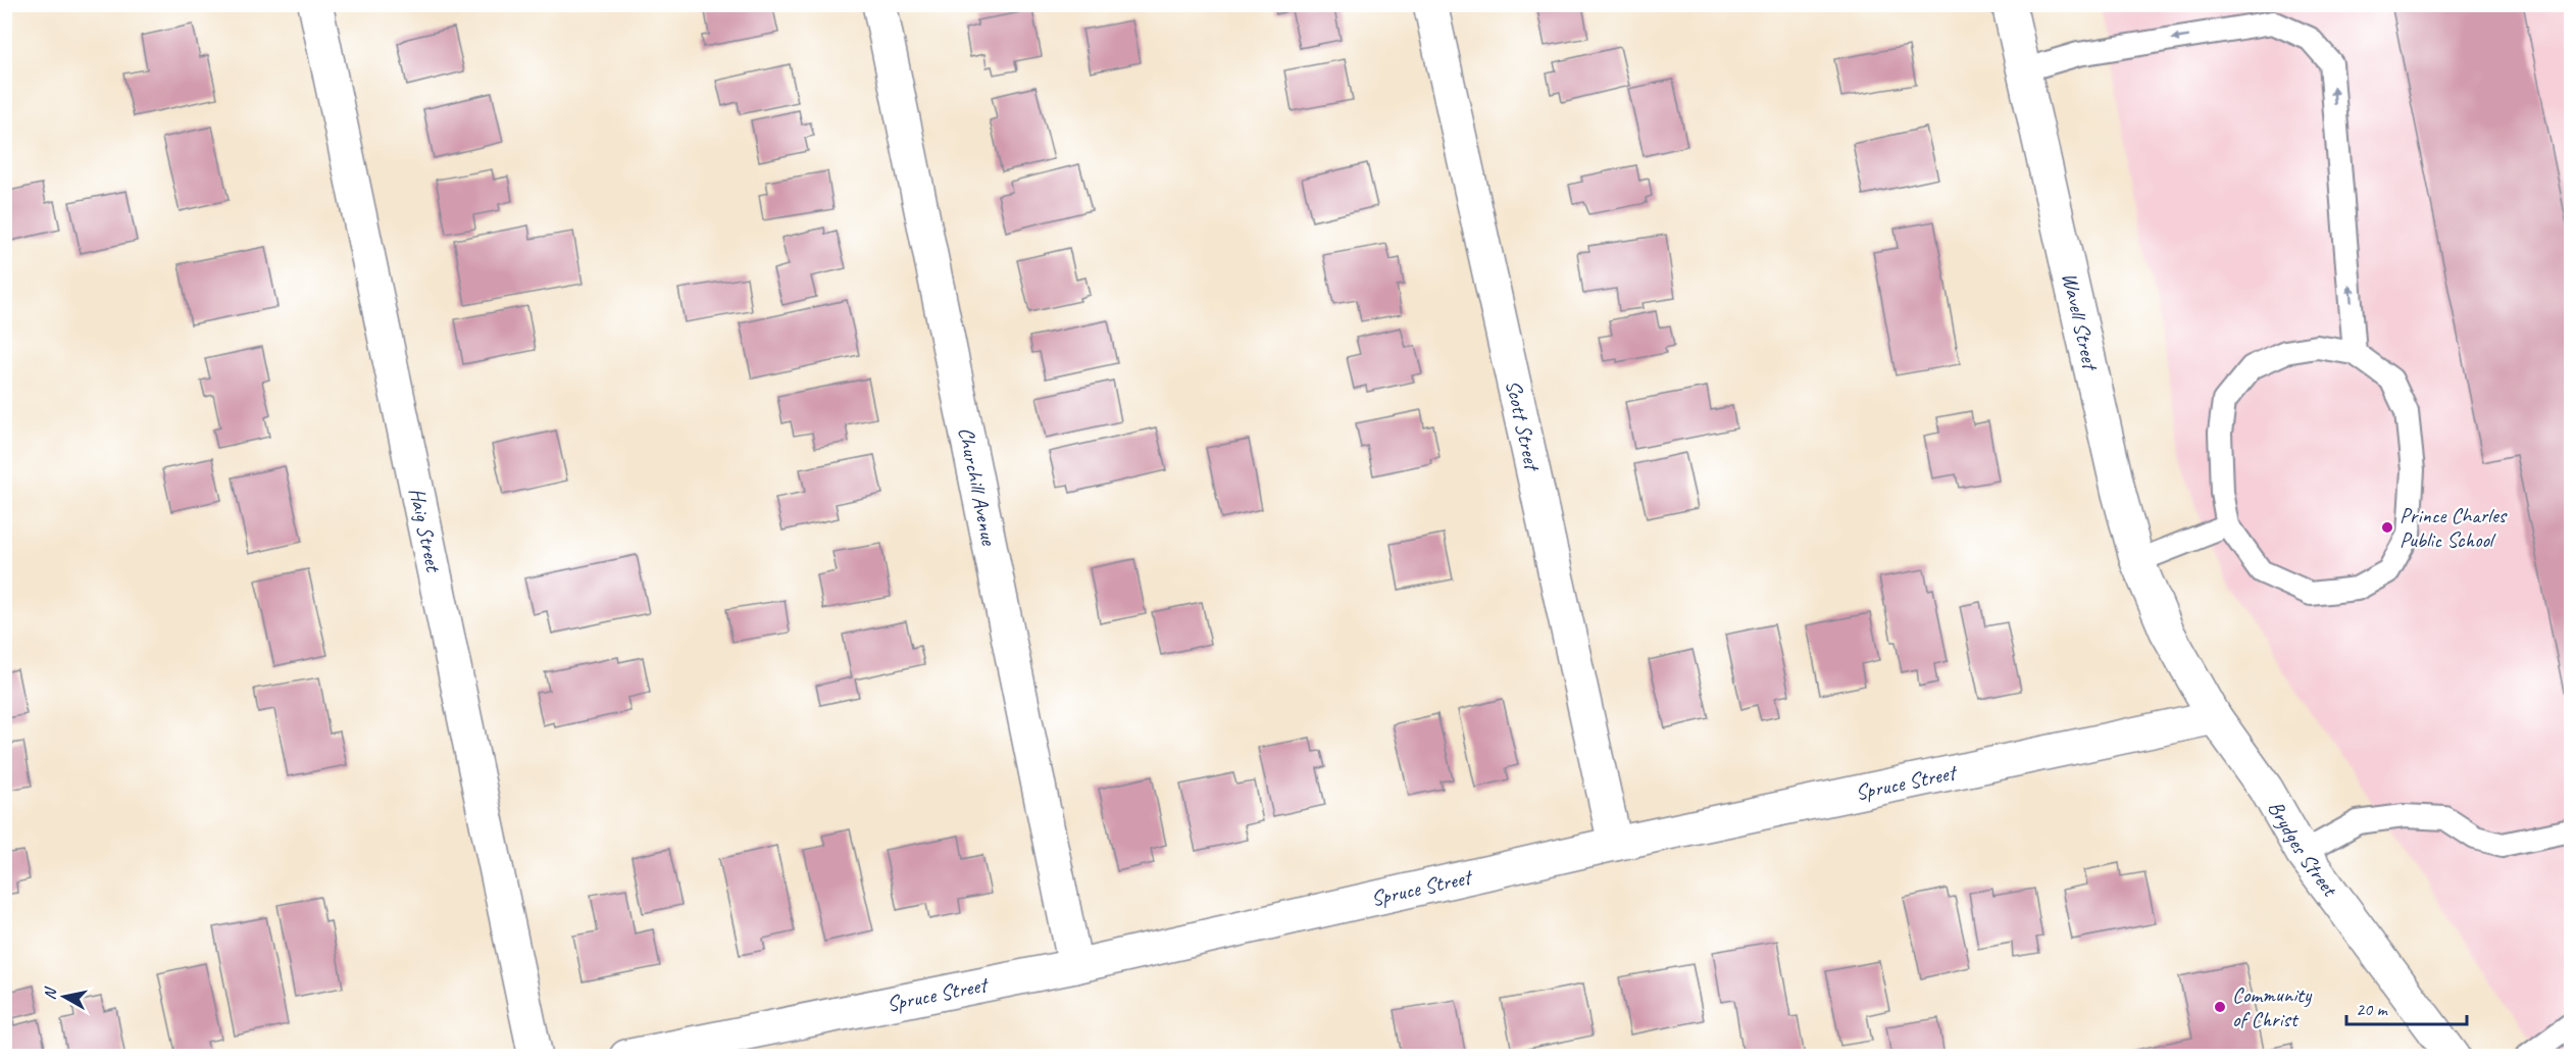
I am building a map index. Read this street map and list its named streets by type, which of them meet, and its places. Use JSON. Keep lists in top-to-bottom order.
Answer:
{
  "streets": {
    "street": [
      "Wavell Street",
      "Scott Street",
      "Churchill Avenue",
      "Haig Street",
      "Spruce Street",
      "Brydges Street"
    ]
  },
  "crossings": [
    ["Wavell Street", "Brydges Street"],
    ["Scott Street", "Spruce Street"],
    ["Churchill Avenue", "Spruce Street"],
    ["Spruce Street", "Brydges Street"]
  ],
  "places": ["Prince Charles Public School", "Community of Christ"],
  "scale_bar": "20 m",
  "north": "left"
}
